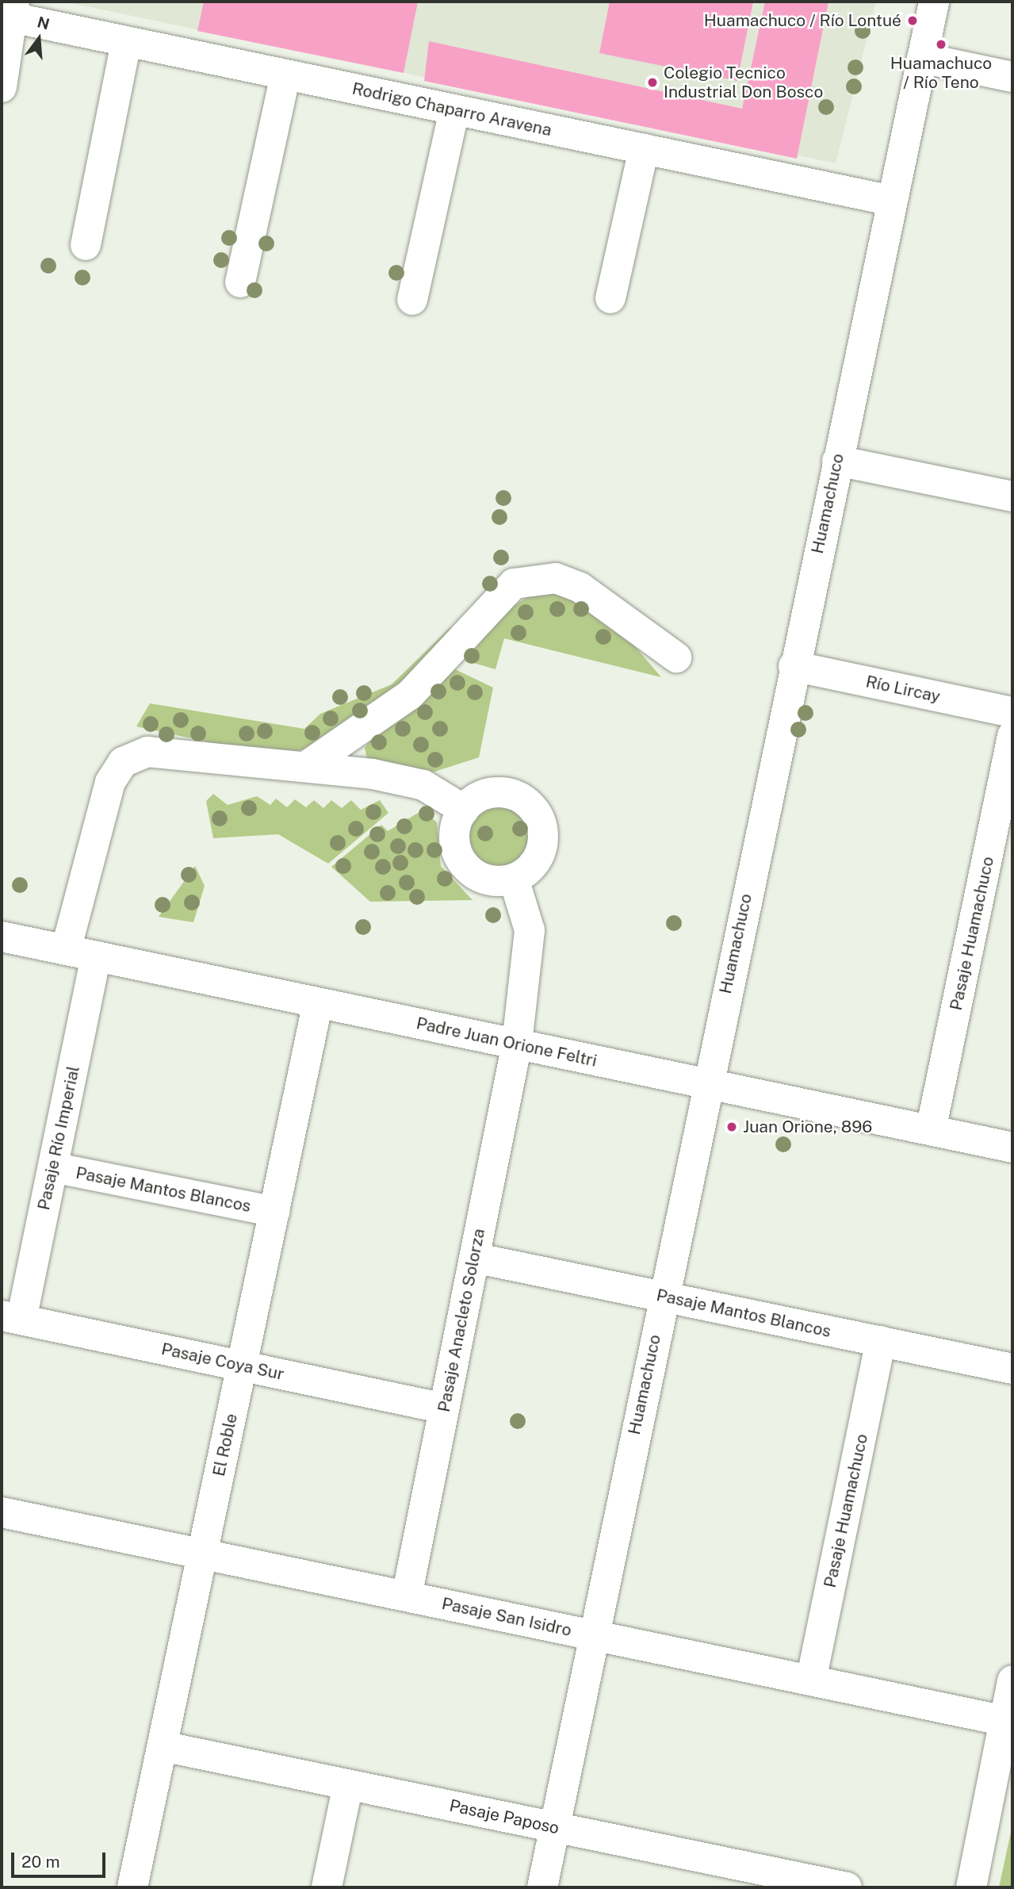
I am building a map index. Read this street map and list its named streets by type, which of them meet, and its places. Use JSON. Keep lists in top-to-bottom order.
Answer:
{
  "streets": {
    "street": [
      "Rodrigo Chaparro Aravena",
      "Huamachuco",
      "Río Lircay",
      "Pasaje Huamachuco",
      "Padre Juan Orione Feltri",
      "Pasaje Río Imperial",
      "Pasaje Mantos Blancos",
      "Pasaje Anacleto Solorza",
      "Pasaje Coya Sur",
      "El Roble",
      "Pasaje San Isidro",
      "Pasaje Paposo"
    ]
  },
  "crossings": [
    ["Rodrigo Chaparro Aravena", "Huamachuco"],
    ["Huamachuco", "Río Lircay"],
    ["Huamachuco", "Padre Juan Orione Feltri"],
    ["Huamachuco", "Pasaje Mantos Blancos"],
    ["Huamachuco", "Pasaje San Isidro"],
    ["Huamachuco", "Pasaje Paposo"],
    ["Pasaje Huamachuco", "Padre Juan Orione Feltri"],
    ["Pasaje Huamachuco", "Pasaje Mantos Blancos"],
    ["Pasaje Huamachuco", "Pasaje San Isidro"],
    ["Padre Juan Orione Feltri", "Pasaje Río Imperial"],
    ["Padre Juan Orione Feltri", "Pasaje Anacleto Solorza"],
    ["Padre Juan Orione Feltri", "El Roble"],
    ["Pasaje Río Imperial", "Pasaje Mantos Blancos"],
    ["Pasaje Río Imperial", "Pasaje Coya Sur"],
    ["Pasaje Mantos Blancos", "Pasaje Anacleto Solorza"],
    ["Pasaje Mantos Blancos", "El Roble"],
    ["Pasaje Anacleto Solorza", "Pasaje Coya Sur"],
    ["Pasaje Anacleto Solorza", "Pasaje San Isidro"],
    ["Pasaje Coya Sur", "El Roble"],
    ["El Roble", "Pasaje San Isidro"],
    ["El Roble", "Pasaje Paposo"]
  ],
  "places": [
    "Huamachuco / Río Lontué",
    "Huamachuco / Río Teno",
    "Colegio Tecnico Industrial Don Bosco",
    "Juan Orione, 896"
  ],
  "scale_bar": "20 m",
  "north": "top"
}
